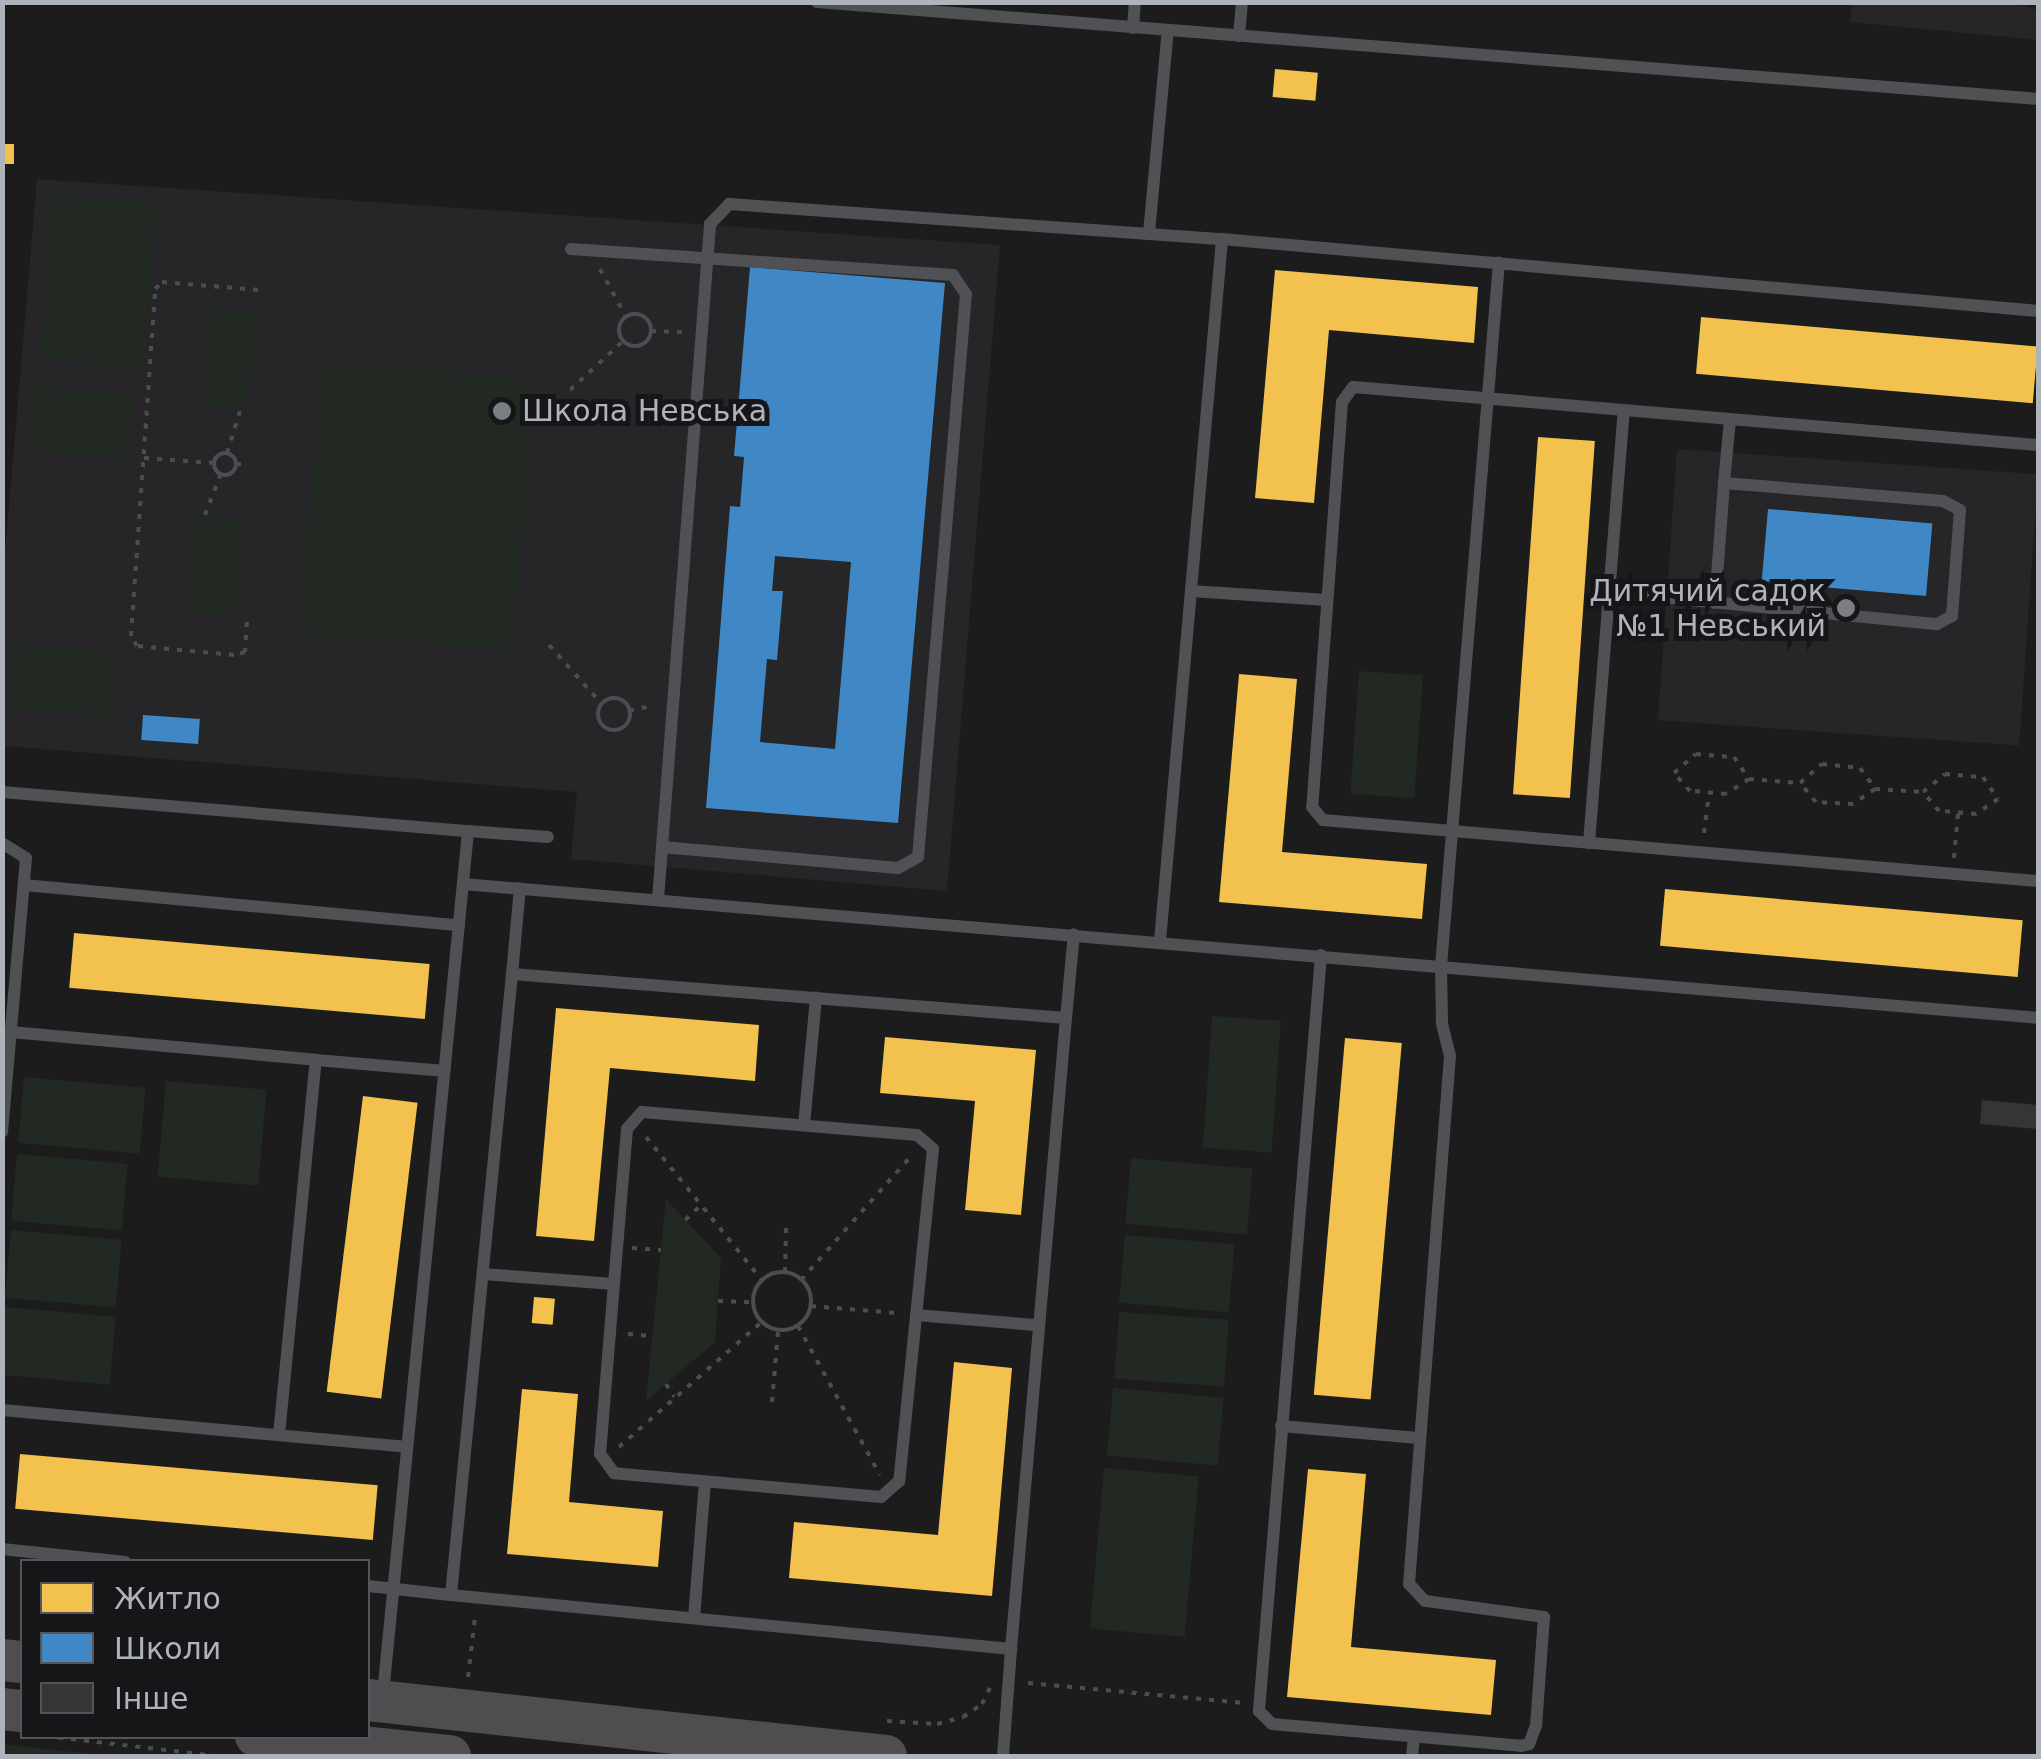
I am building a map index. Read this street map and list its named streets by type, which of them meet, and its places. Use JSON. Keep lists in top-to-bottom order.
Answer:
{
  "places": ["Школа Невська", "Дитячий садок №1 Невський"],
  "legend": ["Житло", "Школи", "Інше"]
}
